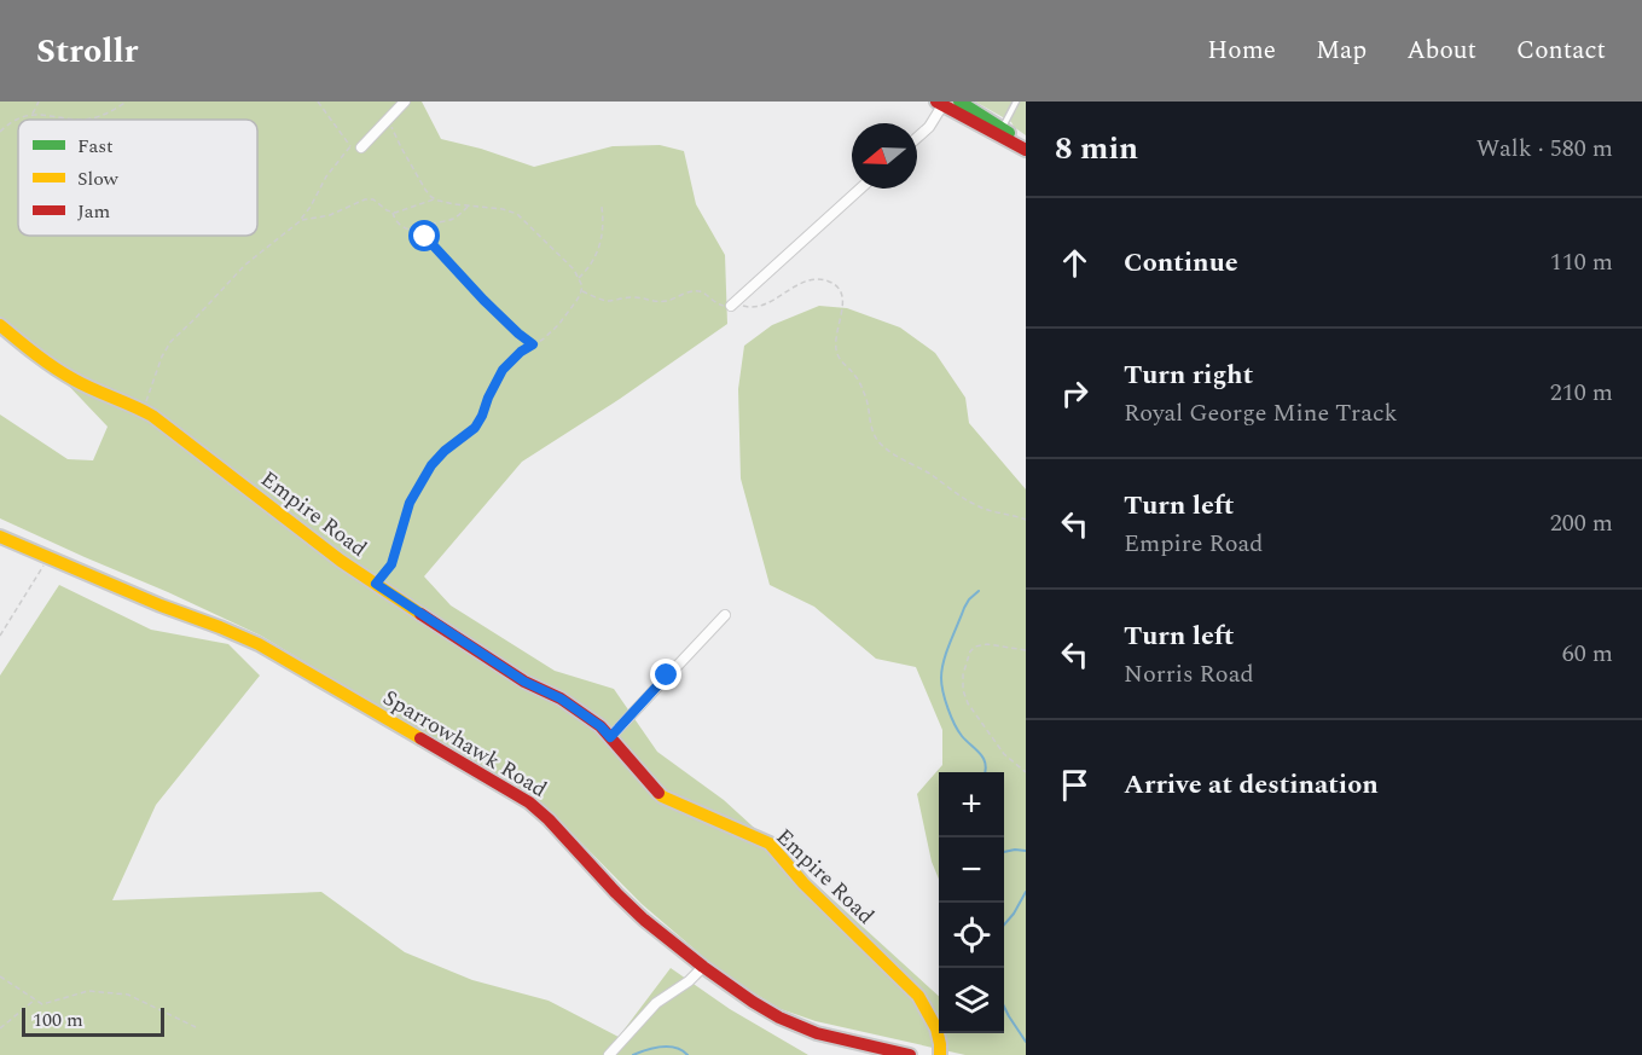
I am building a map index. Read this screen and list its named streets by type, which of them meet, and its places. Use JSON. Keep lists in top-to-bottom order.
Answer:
{
  "streets": {
    "street": ["Empire Road", "Sparrowhawk Road"]
  },
  "legend": ["Fast", "Slow", "Jam"],
  "scale_bar": "100 m",
  "north": "left",
  "page": {
    "header": "Strollr",
    "nav": [
      "Home",
      "Map",
      "About",
      "Contact"
    ],
    "heading": ["8 min", "Walk · 580 m"],
    "list": [
      ["Continue", "110 m"],
      ["Turn right", "Royal George Mine Track", "210 m"],
      ["Turn left", "Empire Road", "200 m"],
      ["Turn left", "Norris Road", "60 m"],
      "Arrive at destination"
    ],
    "map_buttons": ["+", "−"],
    "scale": "100 m"
  }
}
